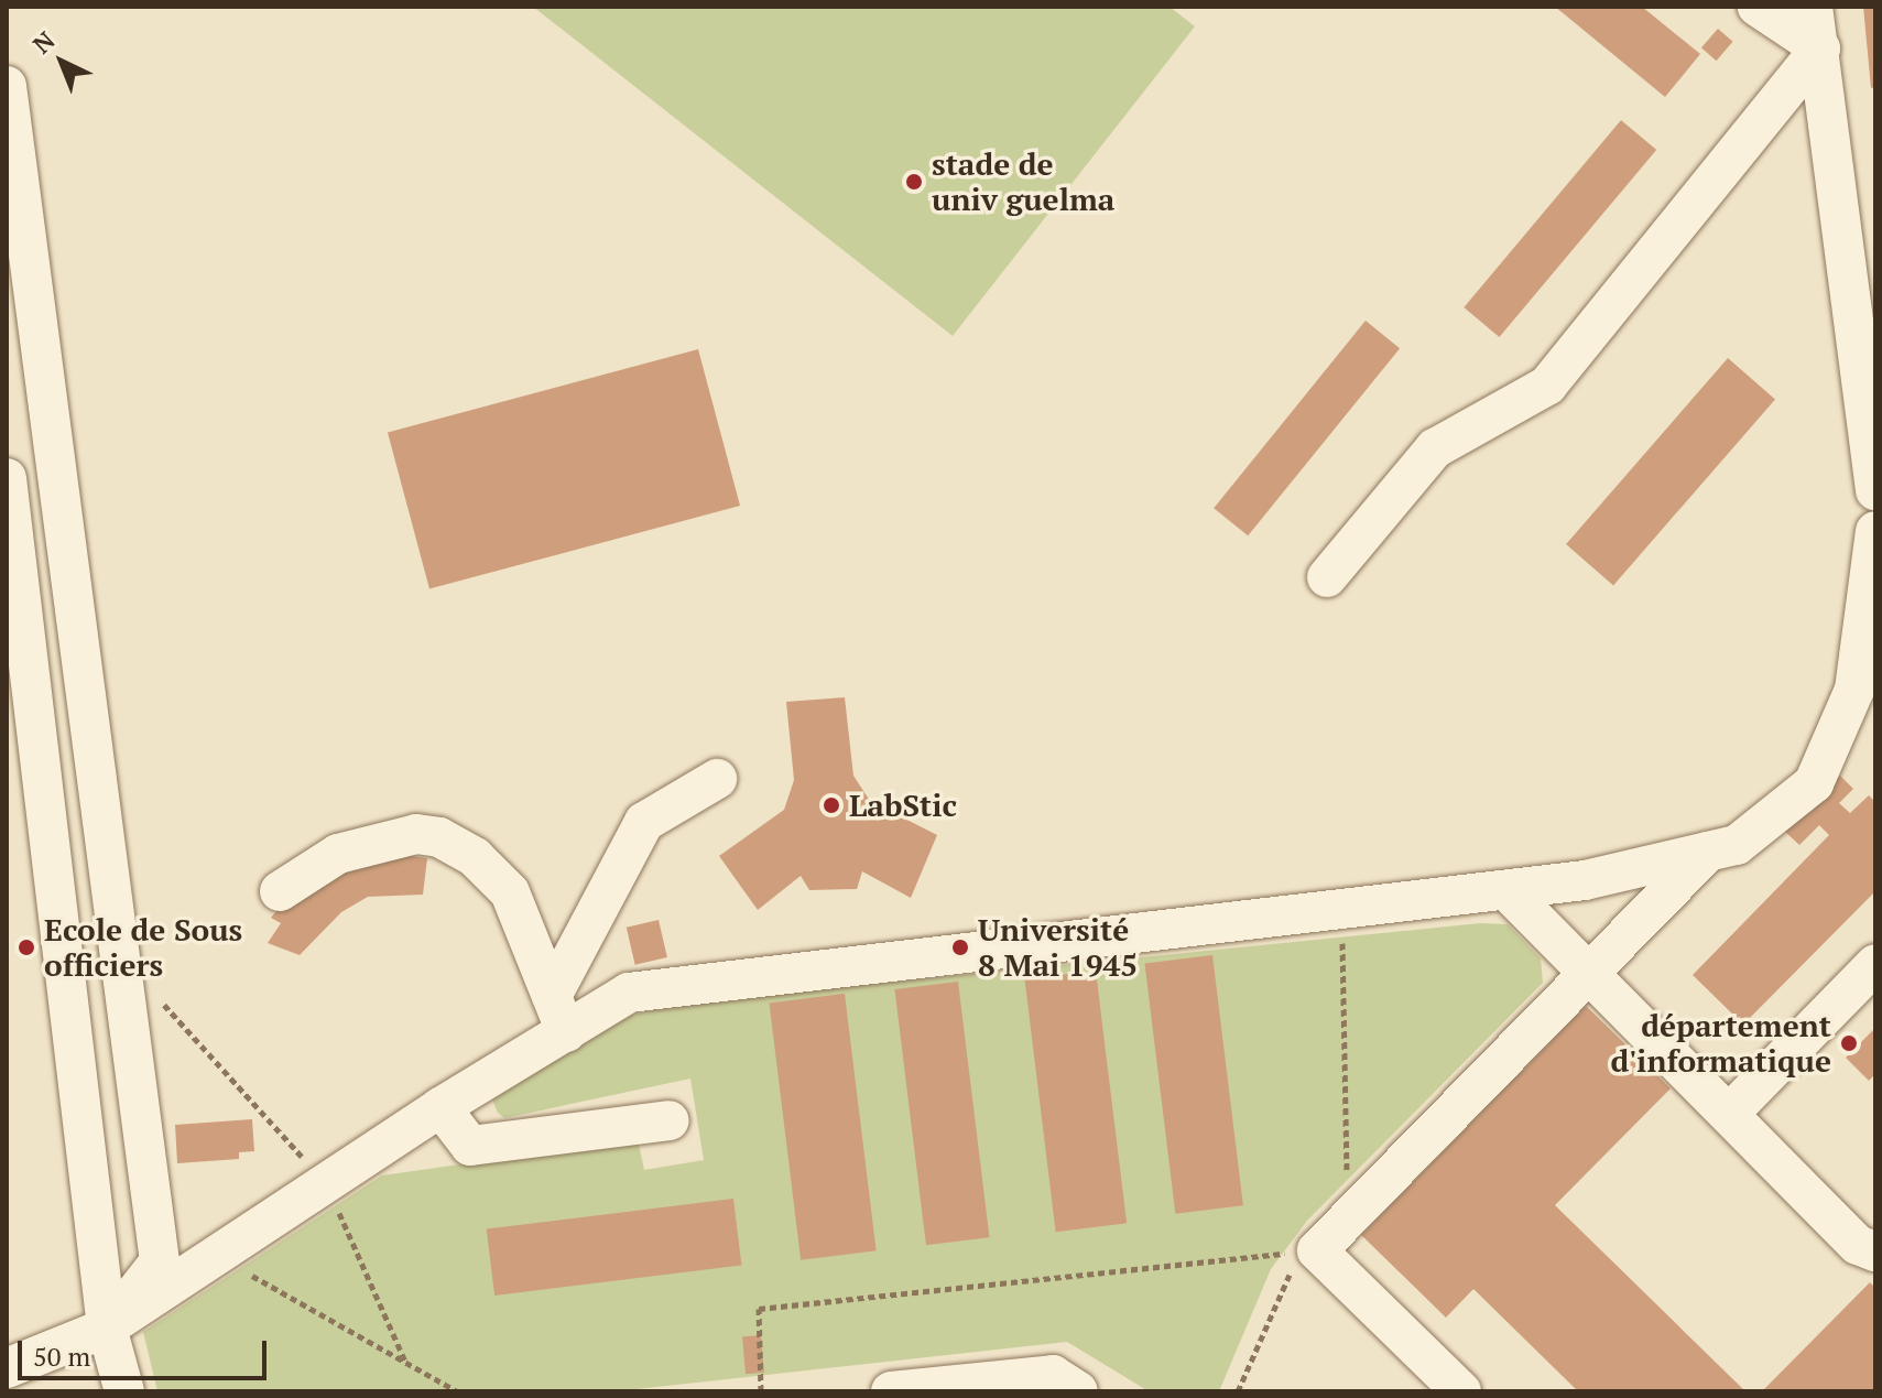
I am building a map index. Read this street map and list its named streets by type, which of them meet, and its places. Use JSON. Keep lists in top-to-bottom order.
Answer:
{
  "places": [
    "stade de univ guelma",
    "LabStic",
    "Ecole de Sous officiers",
    "Université 8 Mai 1945",
    "département d'informatique"
  ],
  "scale_bar": "50 m",
  "north": "top left"
}
